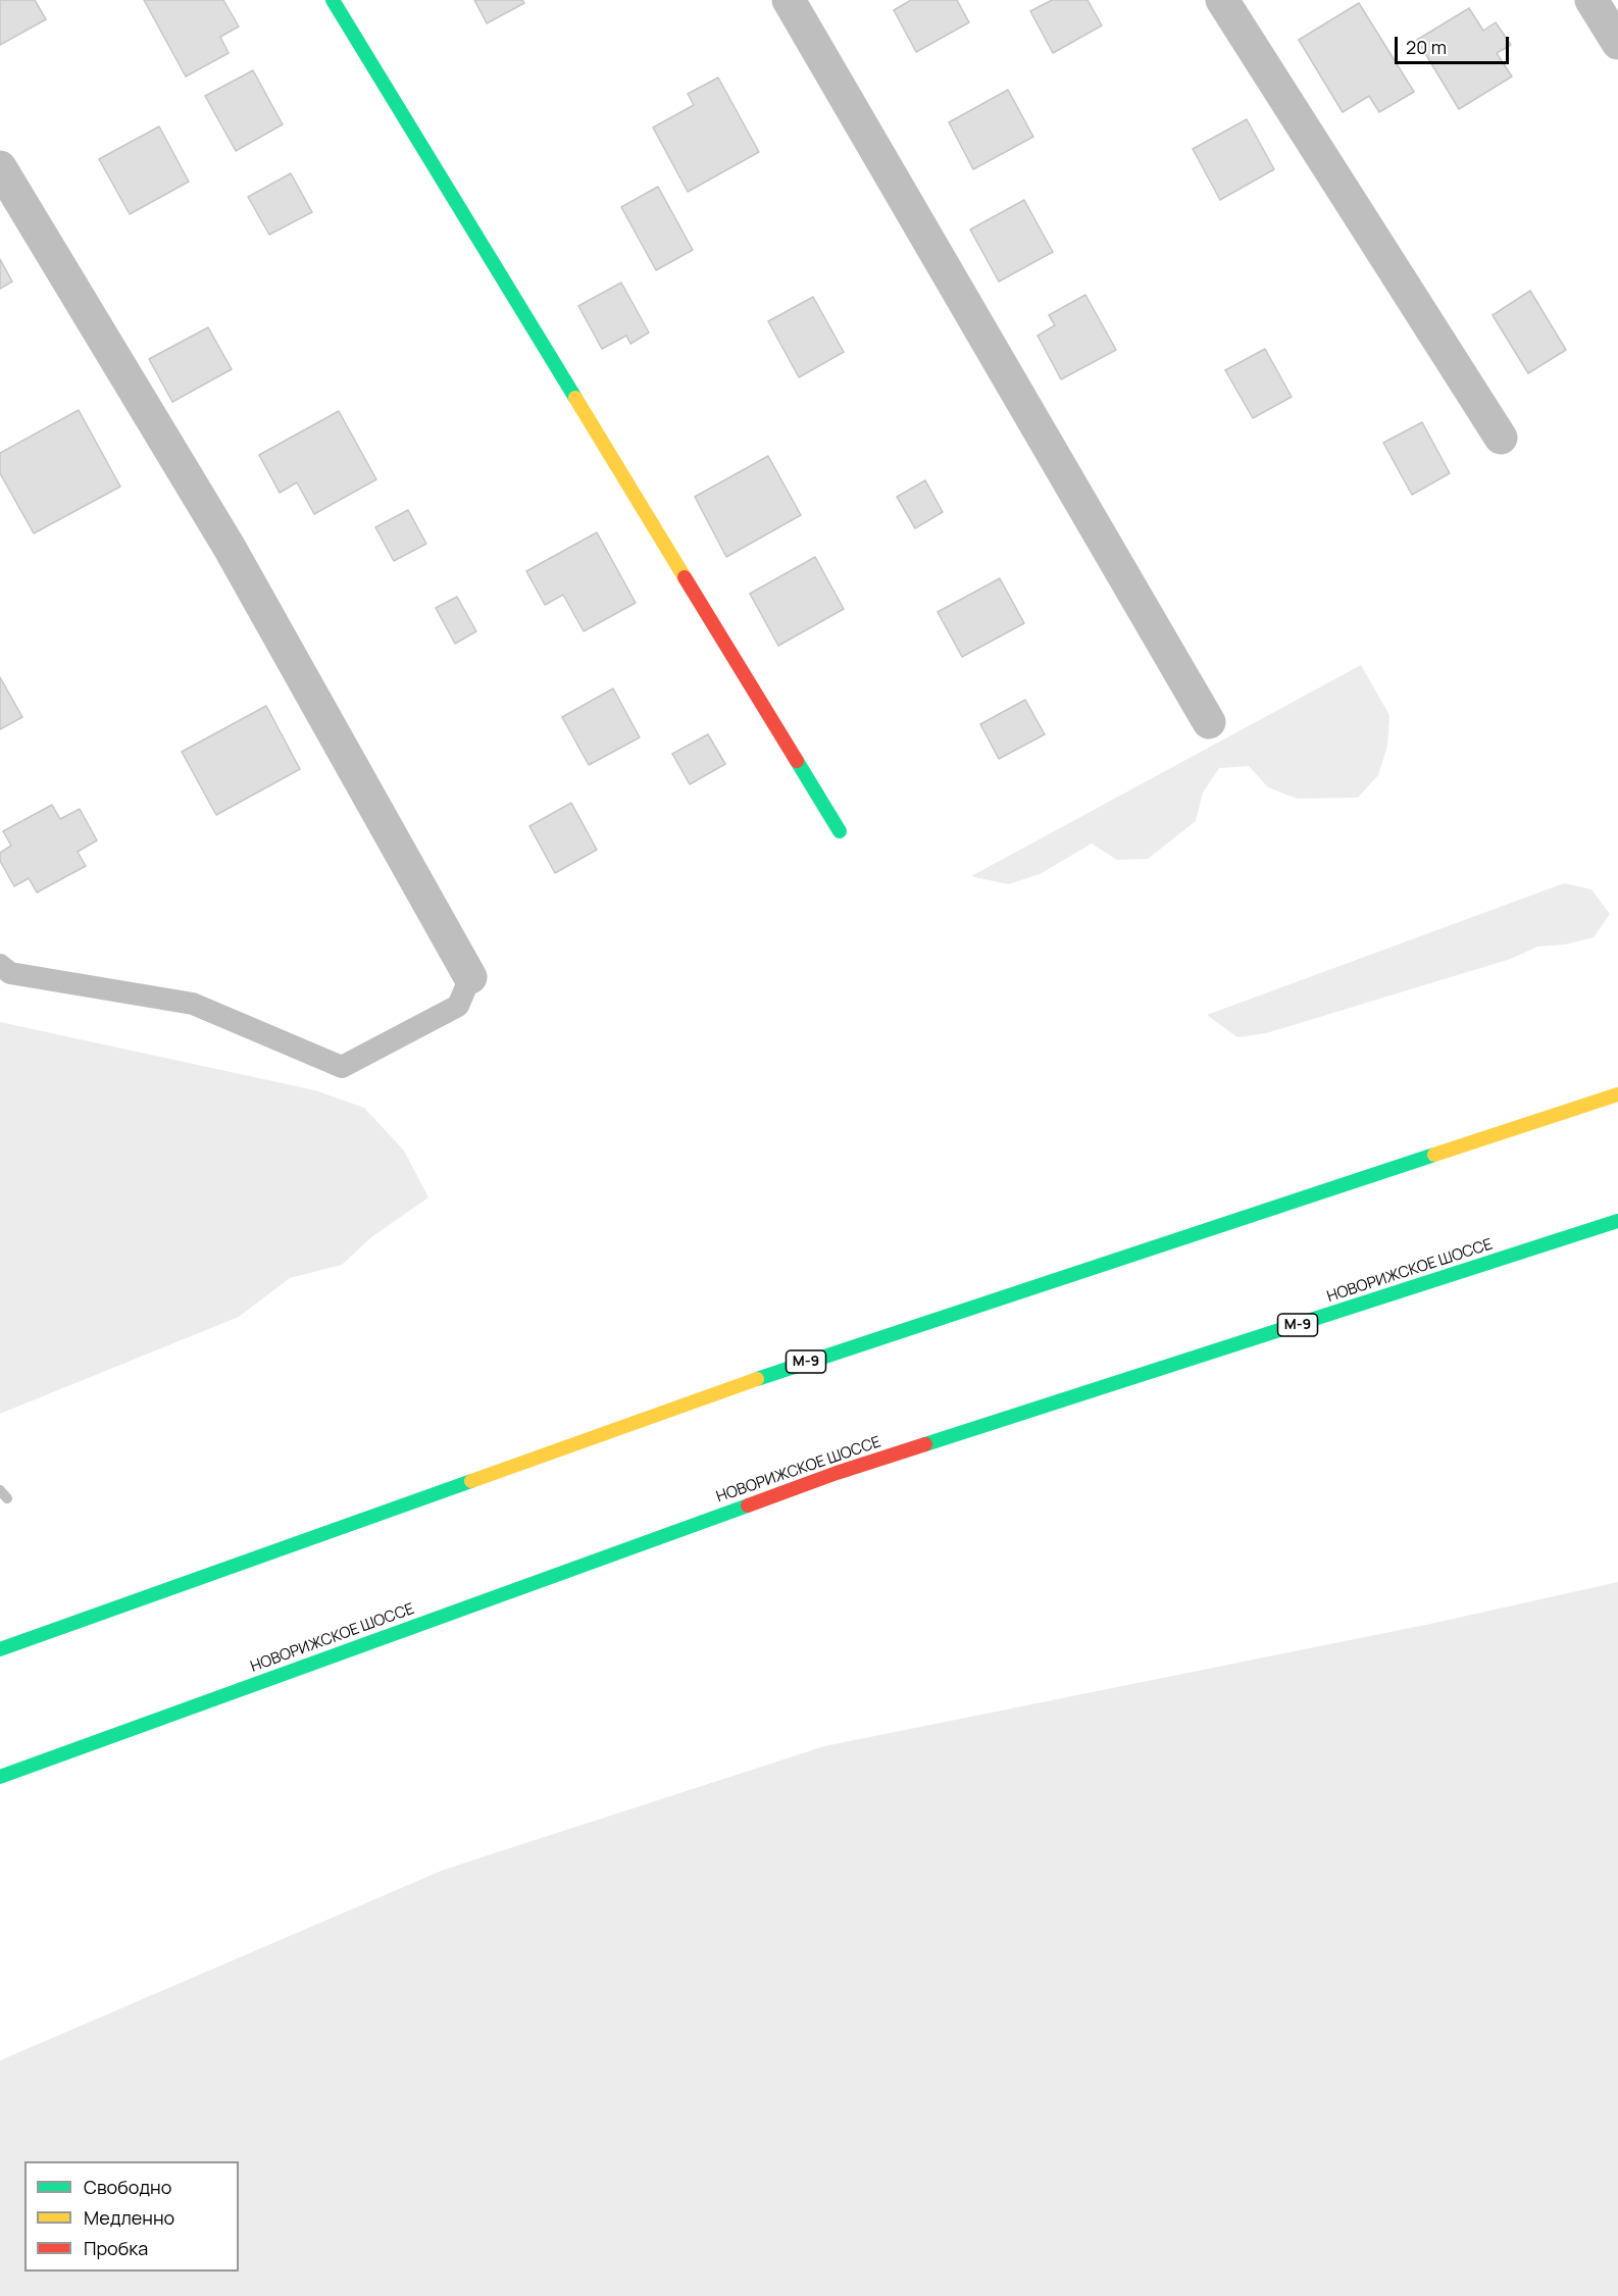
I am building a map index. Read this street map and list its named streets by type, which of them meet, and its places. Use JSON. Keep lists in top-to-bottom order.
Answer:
{
  "streets": {
    "main road": ["НОВОРИЖСКОЕ ШОССЕ", "М-9"]
  },
  "legend": ["Свободно", "Медленно", "Пробка"],
  "scale_bar": "20 m"
}
